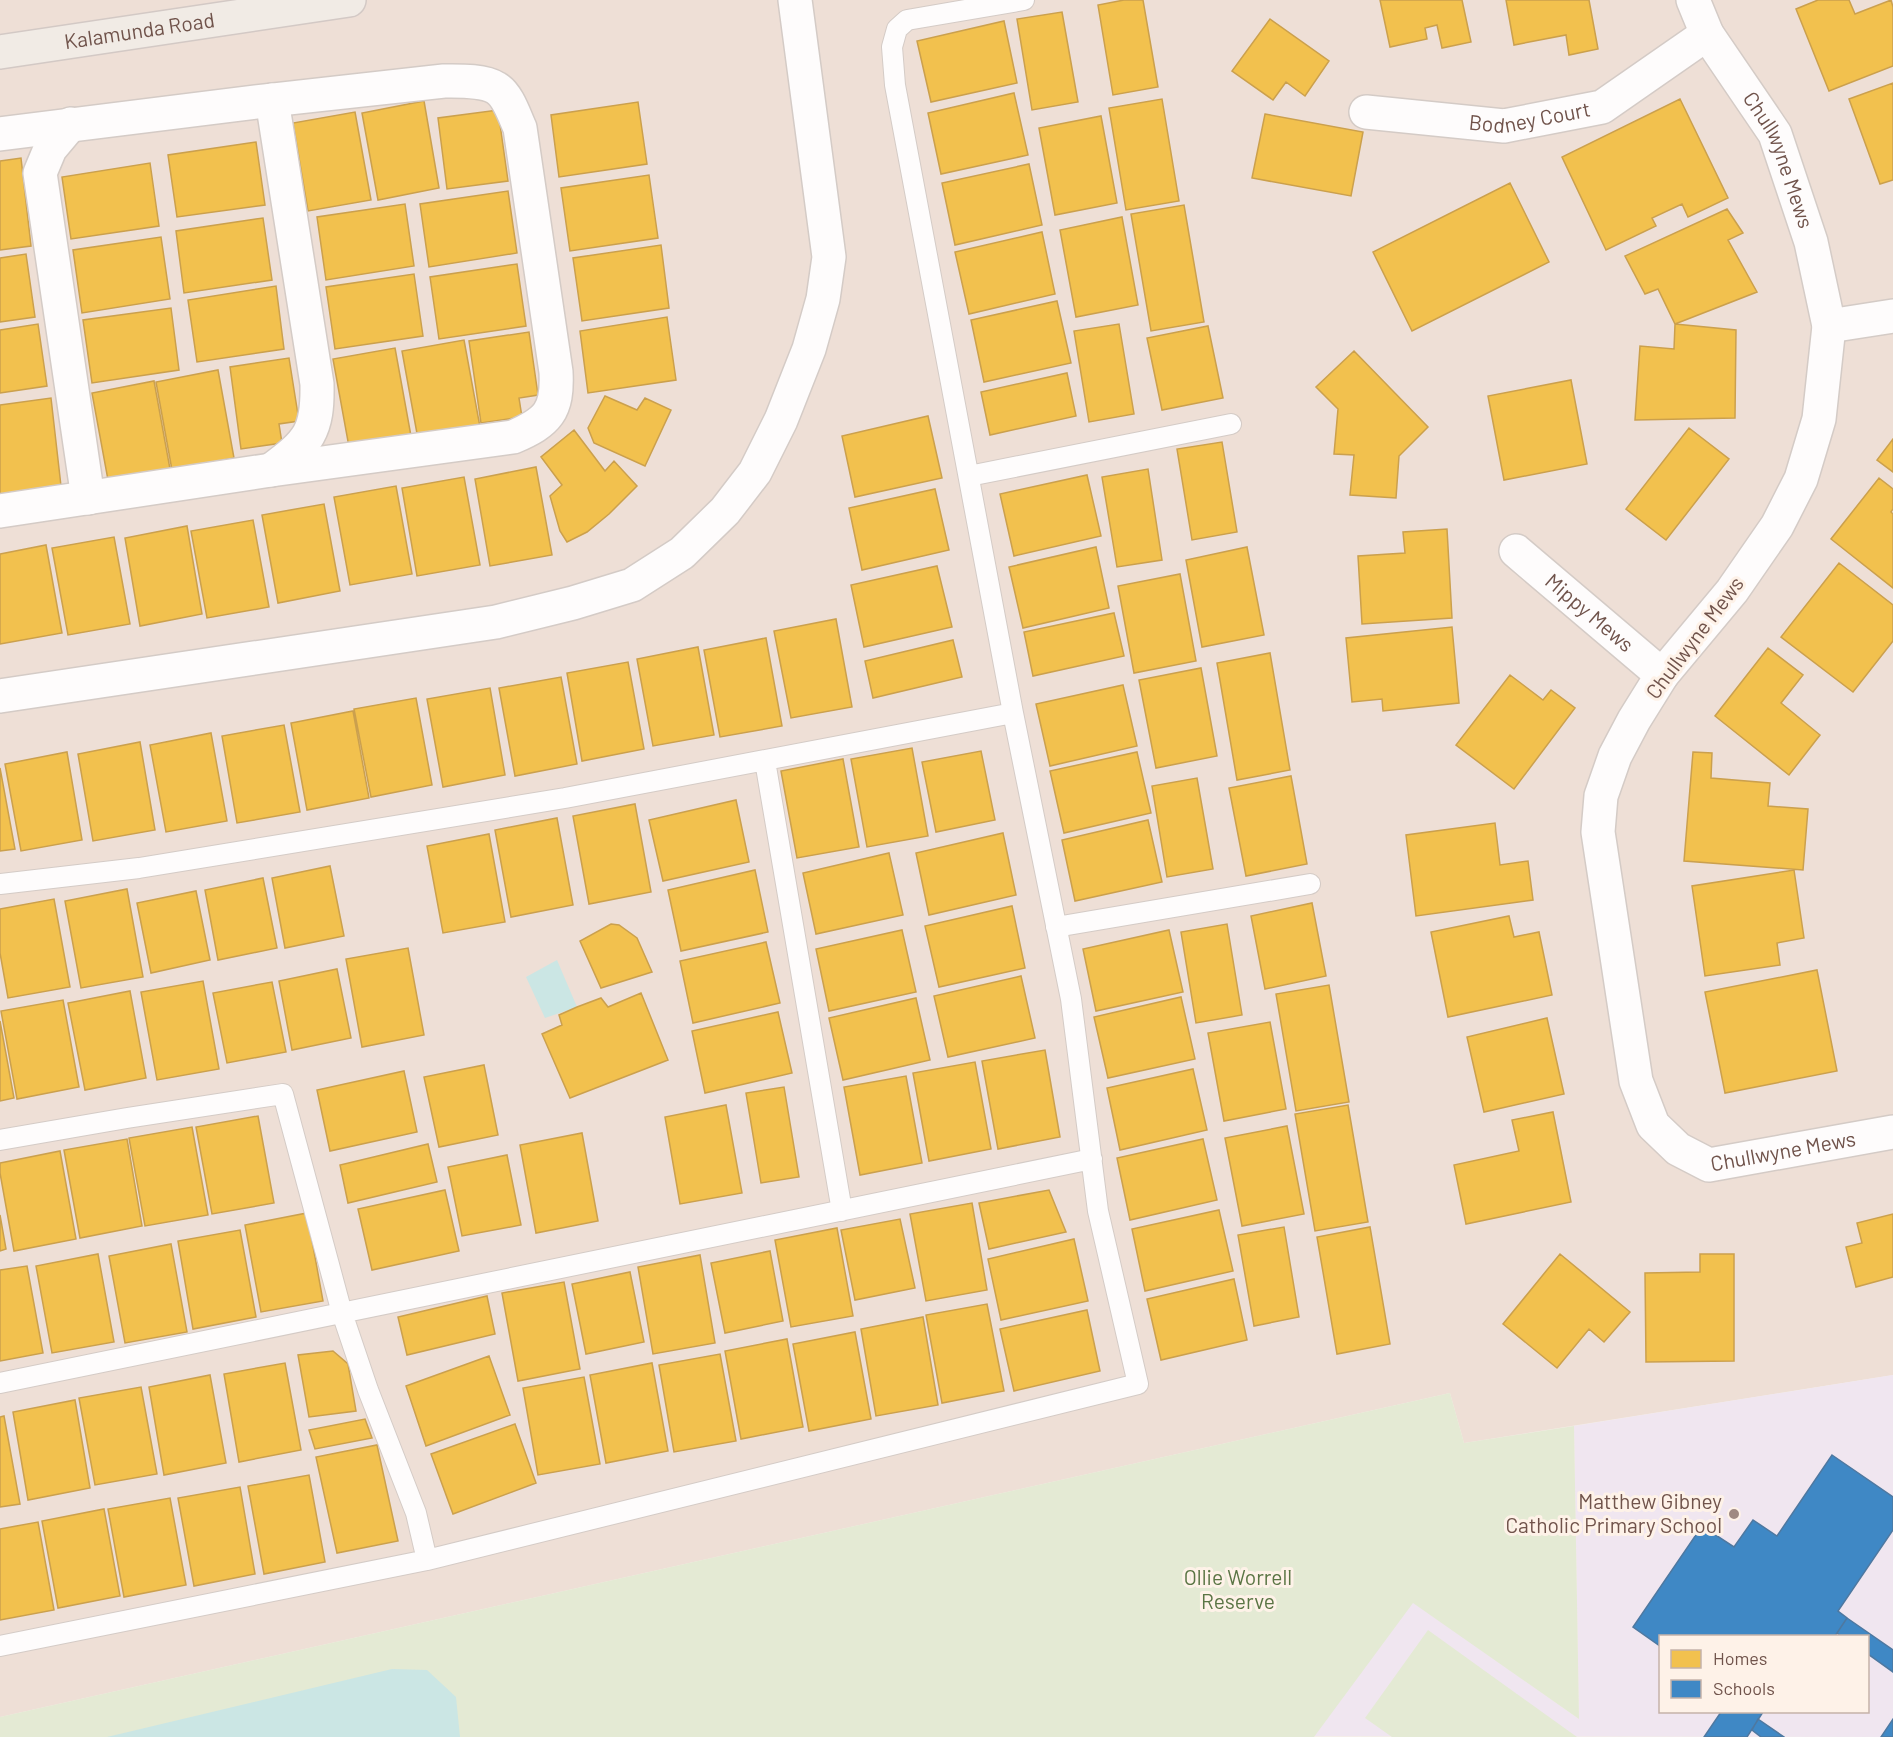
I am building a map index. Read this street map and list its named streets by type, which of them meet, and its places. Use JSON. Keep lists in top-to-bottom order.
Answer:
{
  "streets": {
    "main road": ["Kalamunda Road"],
    "street": ["Bodney Court", "Chullwyne Mews", "Mippy Mews"]
  },
  "crossings": [
    ["Bodney Court", "Chullwyne Mews"],
    ["Chullwyne Mews", "Mippy Mews"]
  ],
  "parks": ["Ollie Worrell Reserve"],
  "places": ["Matthew Gibney Catholic Primary School"],
  "legend": ["Homes", "Schools"]
}
